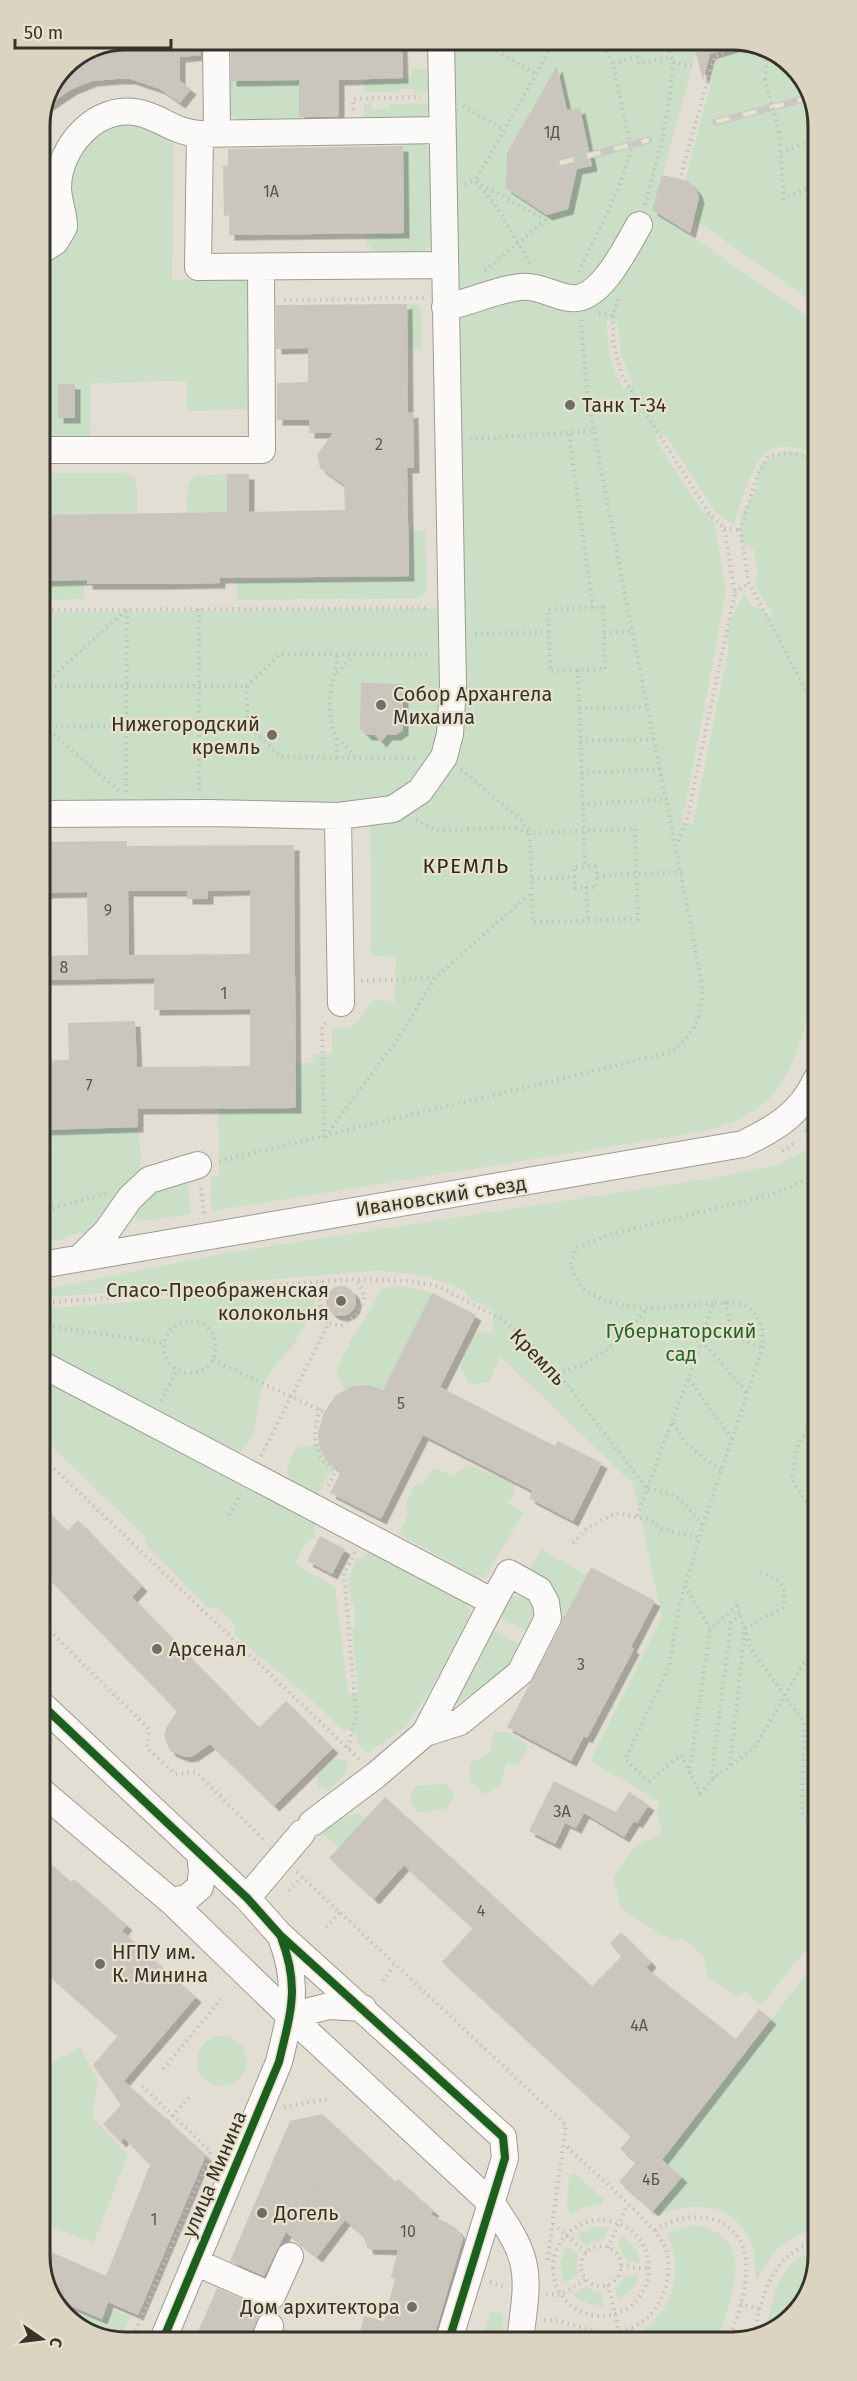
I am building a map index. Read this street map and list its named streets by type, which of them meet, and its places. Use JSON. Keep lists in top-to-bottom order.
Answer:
{
  "streets": {
    "street": ["Ивановский съезд", "улица Минина"],
    "path": ["Кремль"]
  },
  "districts": ["КРЕМЛЬ"],
  "parks": ["Губернаторский сад"],
  "places": [
    "Танк Т-34",
    "Собор Архангела Михаила",
    "Нижегородский кремль",
    "Спасо-Преображенская колокольня",
    "Арсенал",
    "НГПУ им. К. Минина",
    "Догель",
    "Дом архитектора"
  ],
  "house_numbers": [
    "1Д",
    "1А",
    "2",
    "9",
    "8",
    "1",
    "7",
    "5",
    "3",
    "3А",
    "4",
    "4А",
    "4Б",
    "1",
    "10"
  ],
  "scale_bar": "50 m",
  "north": "right"
}
